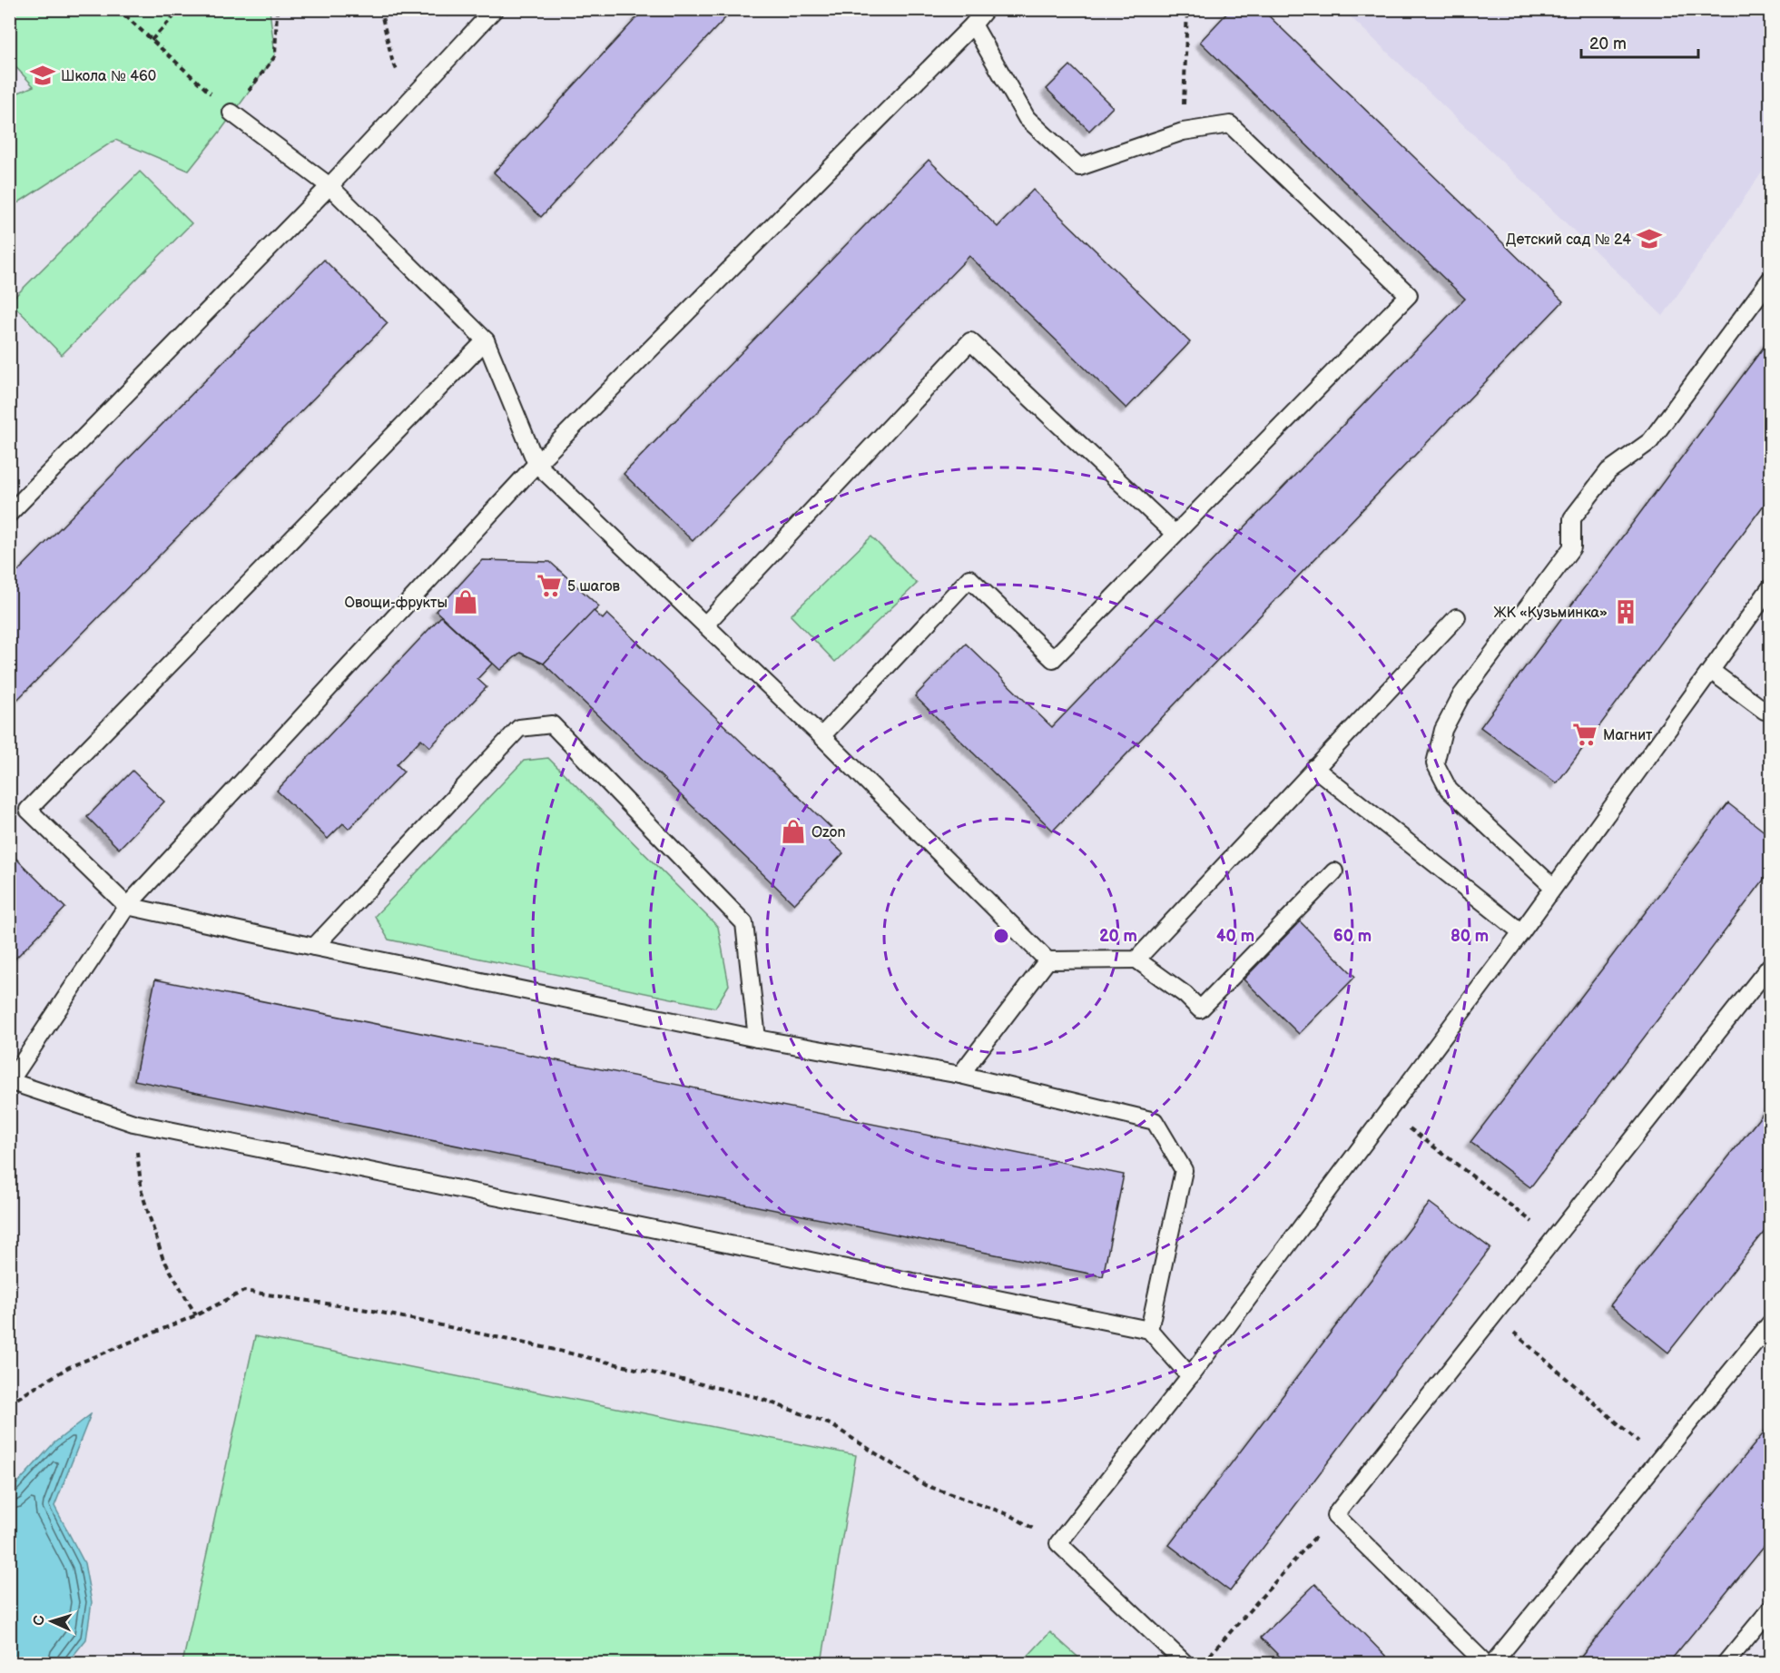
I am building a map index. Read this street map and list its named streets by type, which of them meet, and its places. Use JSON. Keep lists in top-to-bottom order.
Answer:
{
  "places": {
    "school or university": ["Школа № 460", "Детский сад № 24"],
    "supermarket": ["5 шагов", "Магнит"],
    "shop": ["Овощи-фрукты", "Ozon"],
    "building": ["ЖК «Кузьминка»"]
  },
  "scale_bar": "20 m",
  "north": "left",
  "rings": [
    "20 m",
    "40 m",
    "60 m",
    "80 m"
  ]
}
